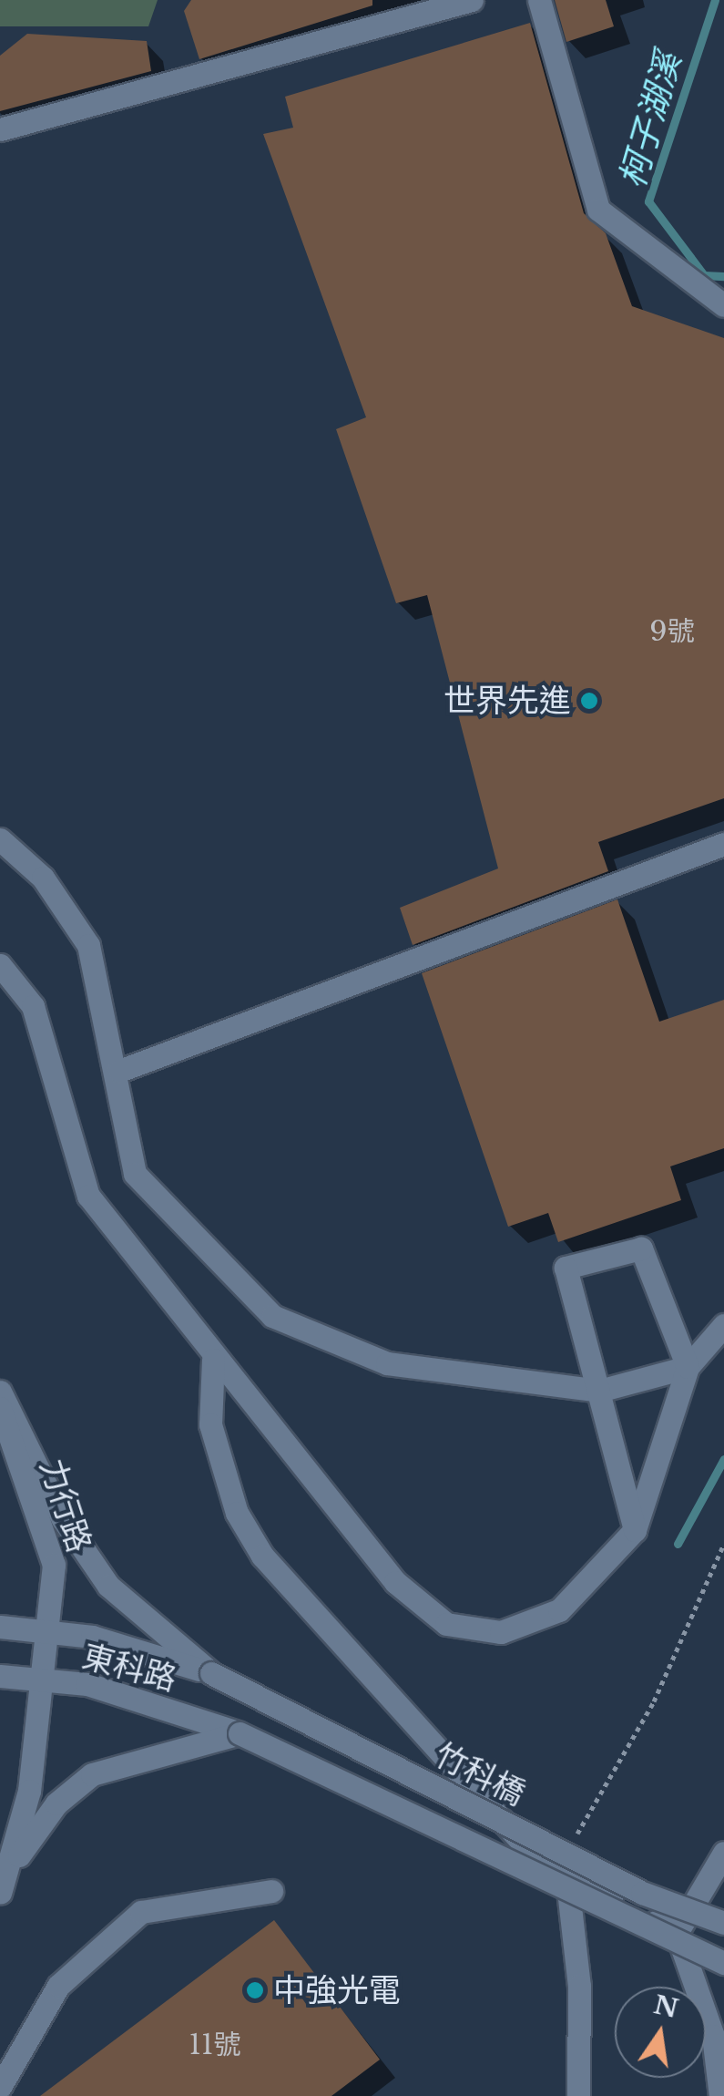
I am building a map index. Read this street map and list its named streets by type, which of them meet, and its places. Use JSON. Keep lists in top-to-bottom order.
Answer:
{
  "streets": {
    "street": ["力行路", "東科路", "竹科橋"]
  },
  "crossings": [
    ["力行路", "東科路"],
    ["東科路", "竹科橋"]
  ],
  "water": ["柯子湖溪"],
  "places": ["世界先進", "中強光電"],
  "house_numbers": ["9號", "11號"],
  "north": "top"
}
